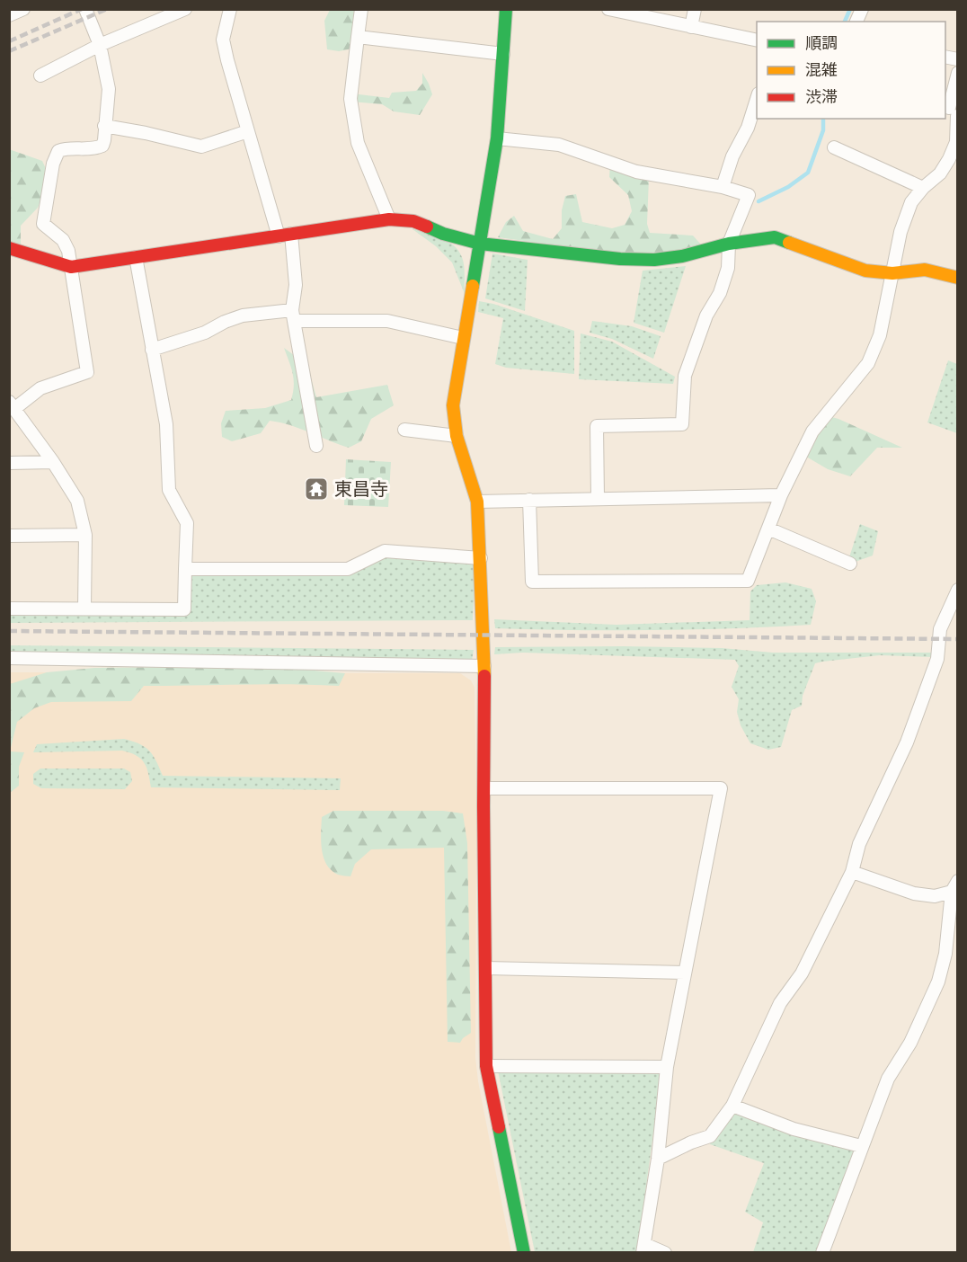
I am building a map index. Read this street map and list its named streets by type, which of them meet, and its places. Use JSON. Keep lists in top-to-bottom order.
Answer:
{
  "places": {
    "temple": ["東昌寺"]
  },
  "legend": ["順調", "混雑", "渋滞"]
}
